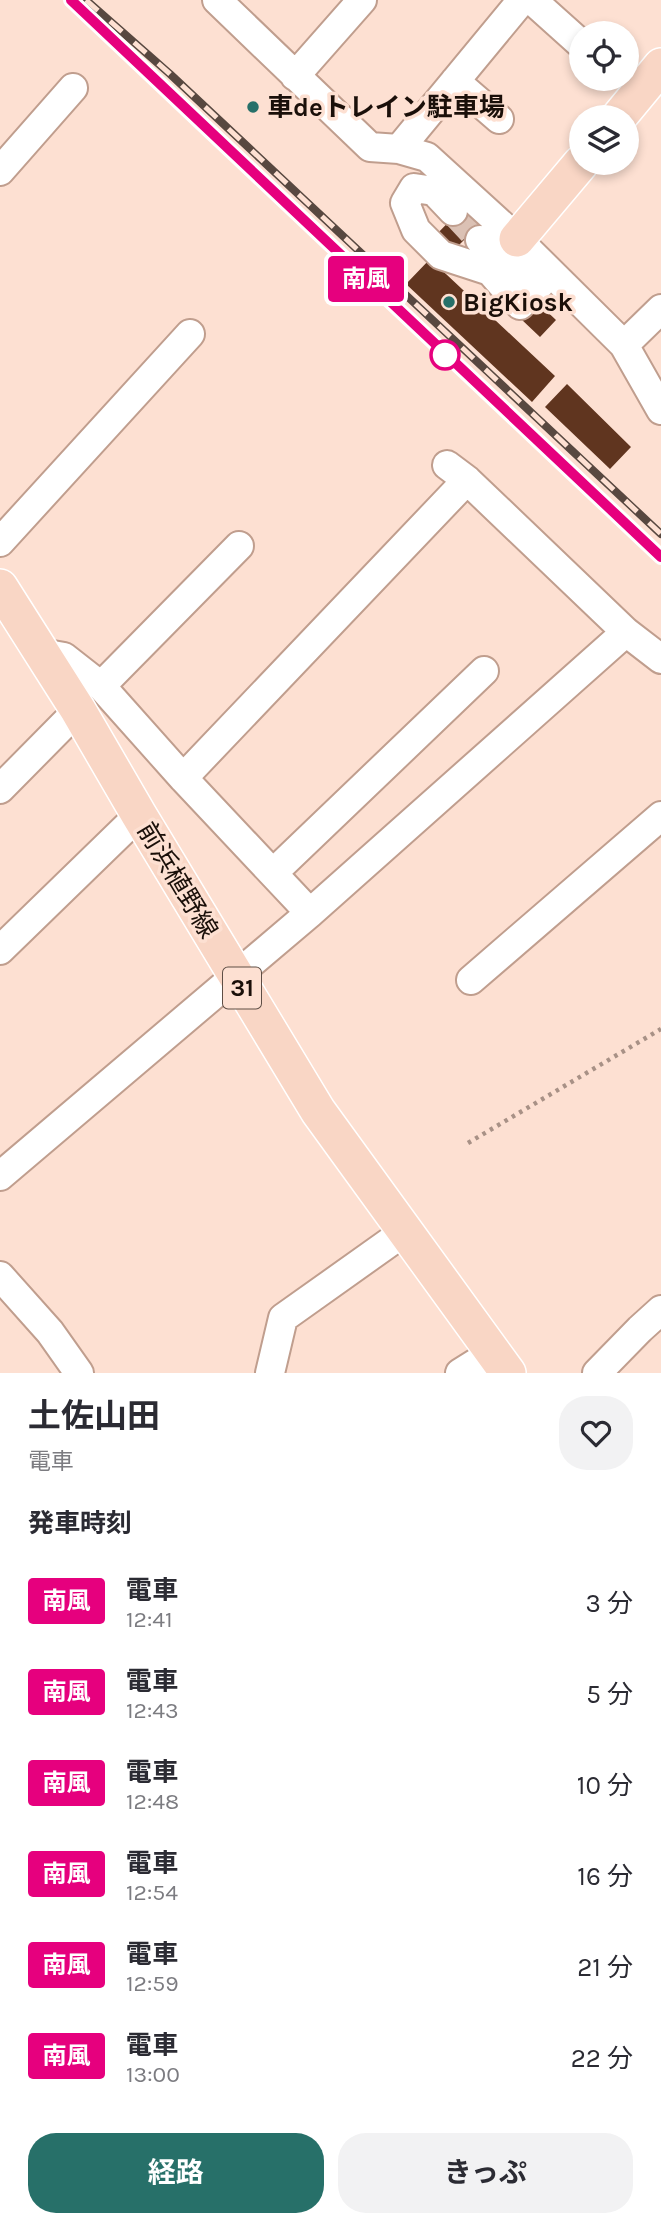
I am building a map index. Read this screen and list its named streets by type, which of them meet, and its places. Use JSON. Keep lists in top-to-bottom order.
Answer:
{
  "streets": {
    "main road": ["前浜植野線", "31"]
  },
  "places": ["車deトレイン駐車場", "BigKiosk"],
  "page": {
    "on_map": "南風",
    "heading": [
      ["土佐山田", "電車"],
      "発車時刻"
    ],
    "list": [
      {
        "mark": "南風",
        "name": "電車",
        "note": "12:41",
        "value": "3 分"
      },
      {
        "mark": "南風",
        "name": "電車",
        "note": "12:43",
        "value": "5 分"
      },
      {
        "mark": "南風",
        "name": "電車",
        "note": "12:48",
        "value": "10 分"
      },
      {
        "mark": "南風",
        "name": "電車",
        "note": "12:54",
        "value": "16 分"
      },
      {
        "mark": "南風",
        "name": "電車",
        "note": "12:59",
        "value": "21 分"
      },
      {
        "mark": "南風",
        "name": "電車",
        "note": "13:00",
        "value": "22 分"
      }
    ],
    "buttons": ["経路", "きっぷ"]
  }
}
